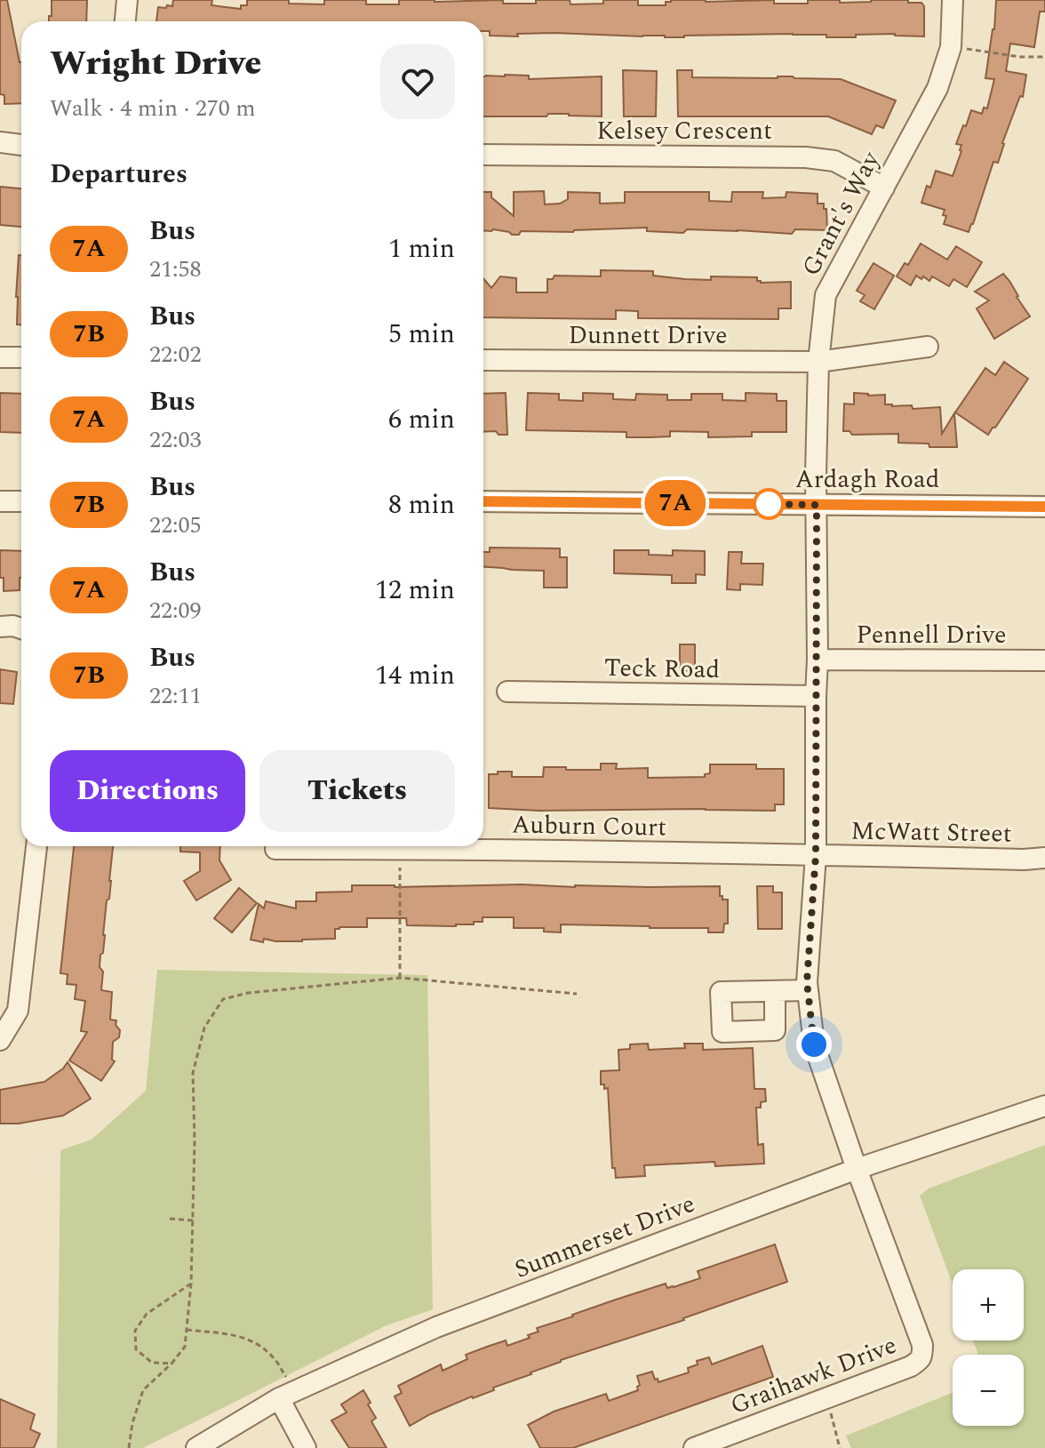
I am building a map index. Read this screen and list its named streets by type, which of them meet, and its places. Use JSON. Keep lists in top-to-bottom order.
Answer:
{
  "streets": {
    "street": [
      "Kelsey Crescent",
      "Grant's Way",
      "Dunnett Drive",
      "Ardagh Road",
      "Pennell Drive",
      "Teck Road",
      "Auburn Court",
      "McWatt Street",
      "Summerset Drive",
      "Graihawk Drive"
    ]
  },
  "crossings": [
    ["Kelsey Crescent", "Grant's Way"],
    ["Grant's Way", "Dunnett Drive"],
    ["Grant's Way", "Ardagh Road"],
    ["Grant's Way", "Pennell Drive"],
    ["Grant's Way", "Teck Road"],
    ["Grant's Way", "Auburn Court"],
    ["Grant's Way", "McWatt Street"],
    ["Grant's Way", "Summerset Drive"],
    ["Grant's Way", "Graihawk Drive"],
    ["Auburn Court", "McWatt Street"],
    ["Summerset Drive", "Graihawk Drive"]
  ],
  "lines": ["bus line 7A"],
  "page": {
    "on_map": "7A",
    "heading": [
      ["Wright Drive", "Walk · 4 min · 270 m"],
      "Departures"
    ],
    "list": [
      {
        "mark": "7A",
        "name": "Bus",
        "note": "21:58",
        "value": "1 min"
      },
      {
        "mark": "7B",
        "name": "Bus",
        "note": "22:02",
        "value": "5 min"
      },
      {
        "mark": "7A",
        "name": "Bus",
        "note": "22:03",
        "value": "6 min"
      },
      {
        "mark": "7B",
        "name": "Bus",
        "note": "22:05",
        "value": "8 min"
      },
      {
        "mark": "7A",
        "name": "Bus",
        "note": "22:09",
        "value": "12 min"
      },
      {
        "mark": "7B",
        "name": "Bus",
        "note": "22:11",
        "value": "14 min"
      }
    ],
    "buttons": ["Directions", "Tickets"],
    "map_buttons": ["+", "−"]
  }
}
